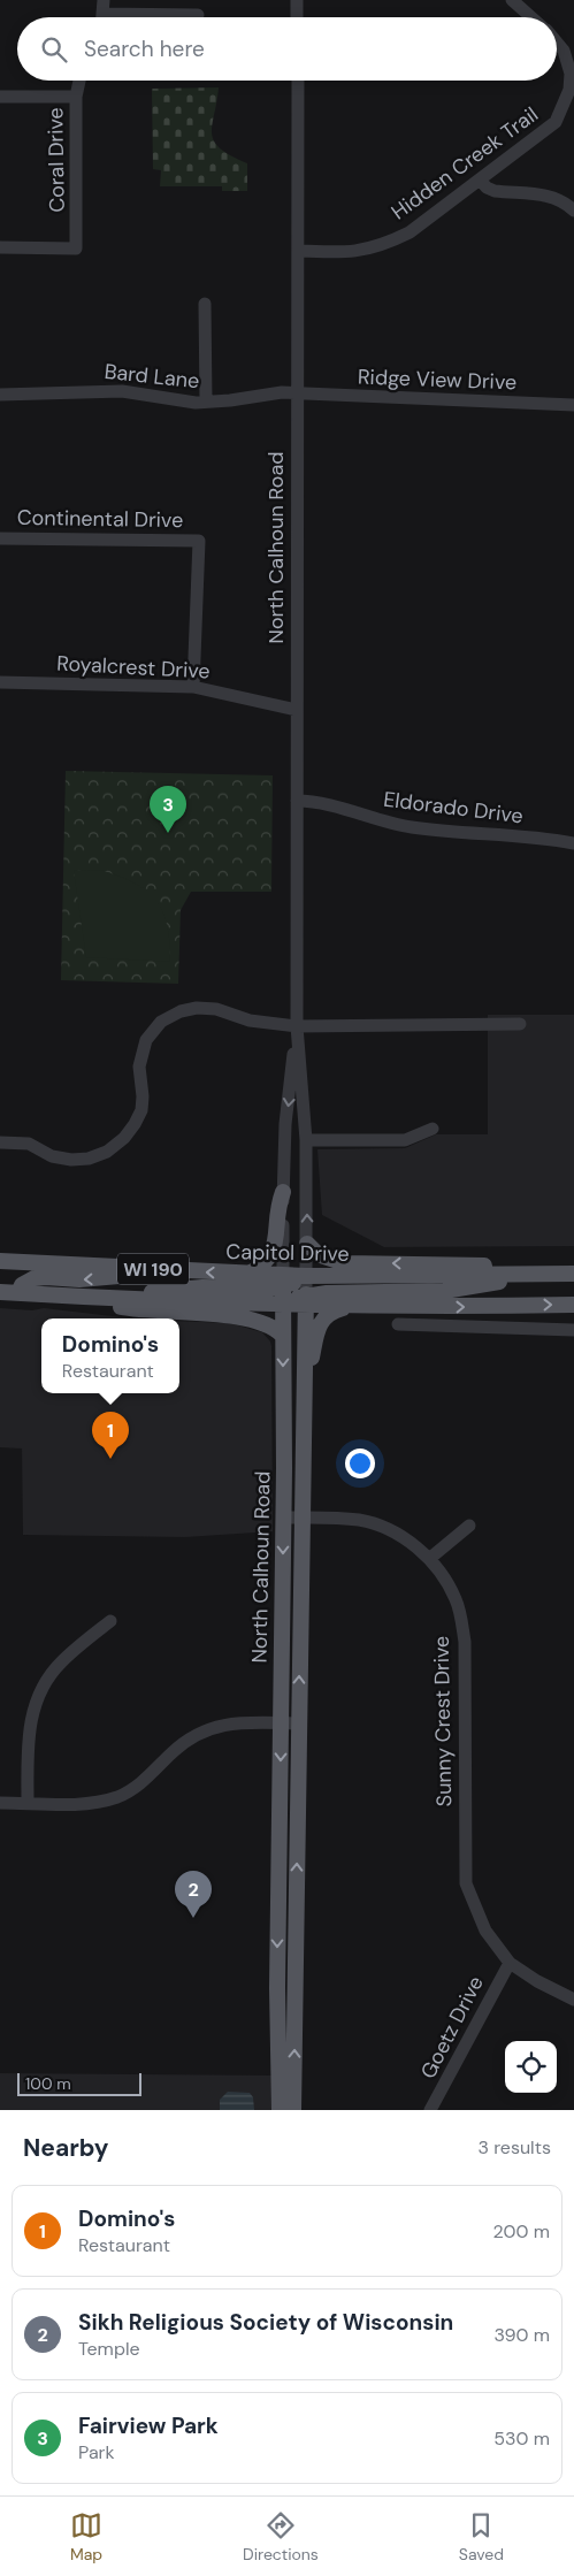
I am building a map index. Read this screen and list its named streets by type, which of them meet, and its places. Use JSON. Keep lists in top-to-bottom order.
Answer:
{
  "streets": {
    "main road": ["North Calhoun Road", "Capitol Drive", "WI 190"],
    "street": [
      "Coral Drive",
      "Hidden Creek Trail",
      "Bard Lane",
      "Ridge View Drive",
      "Continental Drive",
      "Royalcrest Drive",
      "Eldorado Drive",
      "Sunny Crest Drive",
      "Goetz Drive"
    ]
  },
  "crossings": [
    ["Hidden Creek Trail", "North Calhoun Road"],
    ["Bard Lane", "Ridge View Drive"],
    ["Bard Lane", "North Calhoun Road"],
    ["Ridge View Drive", "North Calhoun Road"],
    ["Continental Drive", "Royalcrest Drive"],
    ["North Calhoun Road", "Royalcrest Drive"],
    ["North Calhoun Road", "Eldorado Drive"],
    ["North Calhoun Road", "Capitol Drive"],
    ["North Calhoun Road", "WI 190"],
    ["North Calhoun Road", "Sunny Crest Drive"],
    ["Sunny Crest Drive", "Goetz Drive"]
  ],
  "scale_bar": "100 m",
  "page": {
    "search": "Search here",
    "pins": ["3", "1", "2"],
    "popup": ["Domino's", "Restaurant"],
    "scale": "100 m",
    "heading": ["Nearby", "3 results"],
    "list": [
      {
        "mark": "1",
        "name": "Domino's",
        "note": "Restaurant",
        "value": "200 m"
      },
      {
        "mark": "2",
        "name": "Sikh Religious Society of Wisconsin",
        "note": "Temple",
        "value": "390 m"
      },
      {
        "mark": "3",
        "name": "Fairview Park",
        "note": "Park",
        "value": "530 m"
      }
    ],
    "nav": ["Map", "Directions", "Saved"]
  }
}
